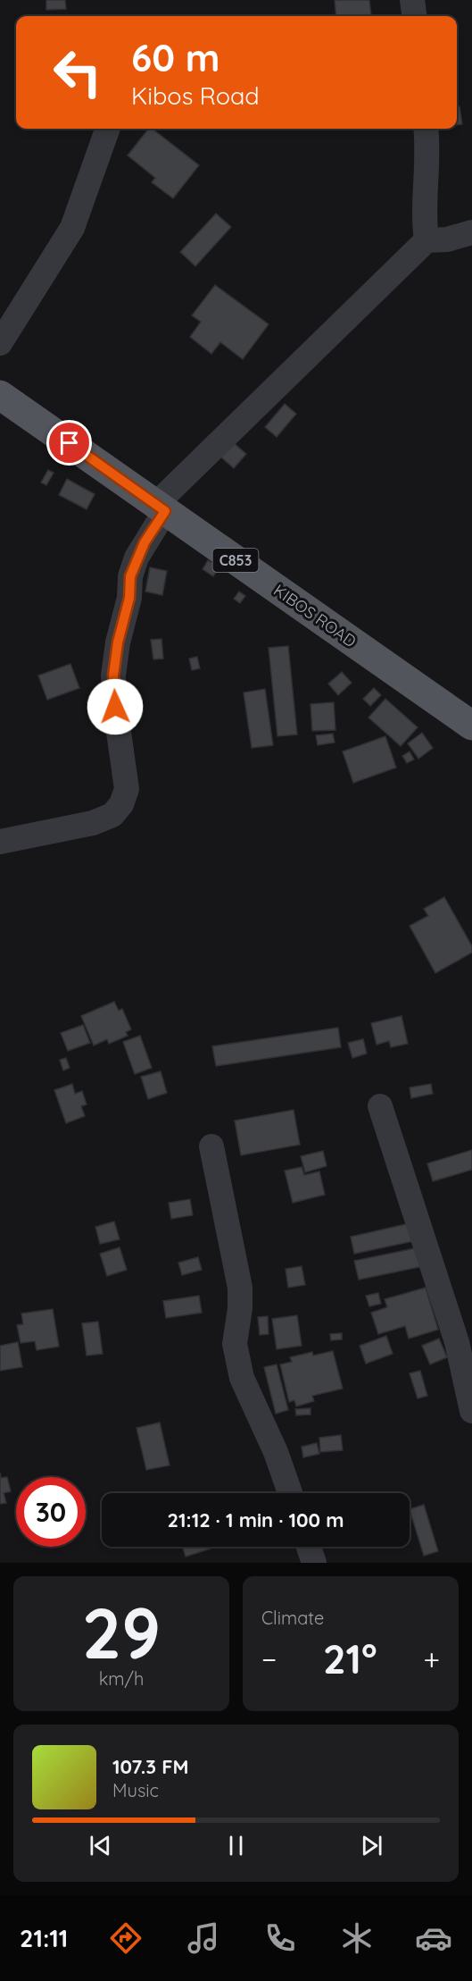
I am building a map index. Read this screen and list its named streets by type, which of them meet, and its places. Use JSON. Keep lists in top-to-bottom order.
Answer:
{
  "streets": {
    "main road": ["C853", "KIBOS ROAD"]
  },
  "page": {
    "turn": ["60 m", "Kibos Road"],
    "limit": "30",
    "trip": "21:12 · 1 min · 100 m",
    "tile": [
      ["29", "km/h"],
      "Climate"
    ],
    "heat": ["−", "21°", "+"],
    "song": ["107.3 FM", "Music"],
    "tabs": "21:11"
  }
}
